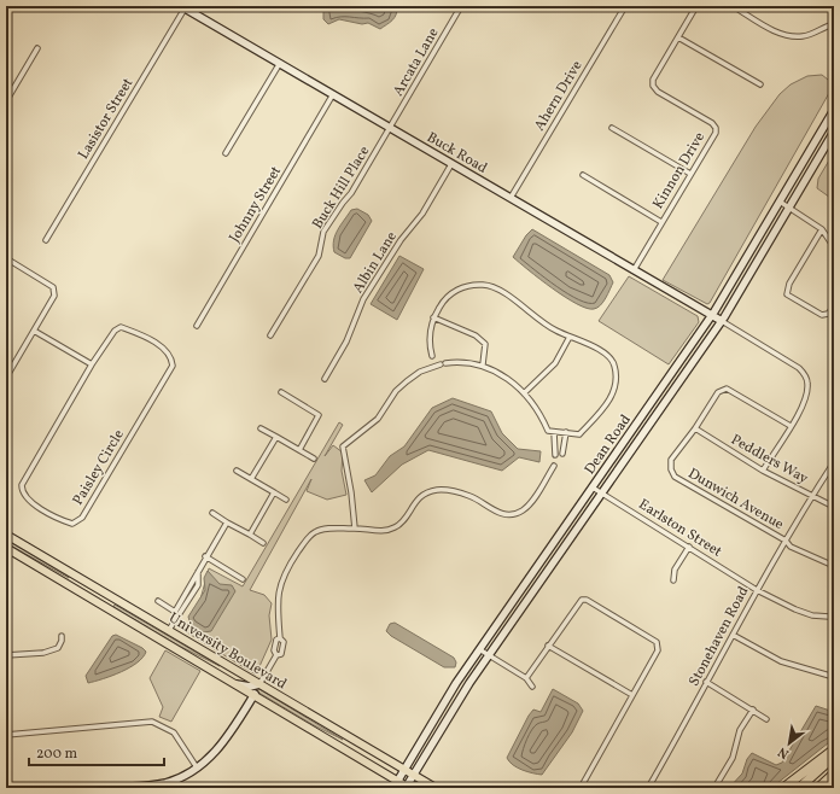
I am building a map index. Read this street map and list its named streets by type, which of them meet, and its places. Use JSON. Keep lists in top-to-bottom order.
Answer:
{
  "streets": {
    "main road": ["Buck Road", "Dean Road", "University Boulevard"],
    "street": [
      "Arcata Lane",
      "Ahern Drive",
      "Lasistor Street",
      "Kinnon Drive",
      "Buck Hill Place",
      "Johnny Street",
      "Albin Lane",
      "Peddlers Way",
      "Paisley Circle",
      "Dunwich Avenue",
      "Earlston Street",
      "Stonehaven Road"
    ]
  },
  "crossings": [
    ["Arcata Lane", "Buck Road"],
    ["Arcata Lane", "Buck Hill Place"],
    ["Ahern Drive", "Buck Road"],
    ["Lasistor Street", "Buck Road"],
    ["Buck Road", "Kinnon Drive"],
    ["Buck Road", "Buck Hill Place"],
    ["Buck Road", "Johnny Street"],
    ["Buck Road", "Albin Lane"],
    ["Buck Road", "Dean Road"],
    ["Dean Road", "Earlston Street"],
    ["Dean Road", "University Boulevard"],
    ["Peddlers Way", "Dunwich Avenue"],
    ["Peddlers Way", "Stonehaven Road"],
    ["Dunwich Avenue", "Stonehaven Road"],
    ["Earlston Street", "Stonehaven Road"]
  ],
  "scale_bar": "200 m",
  "north": "bottom left"
}
